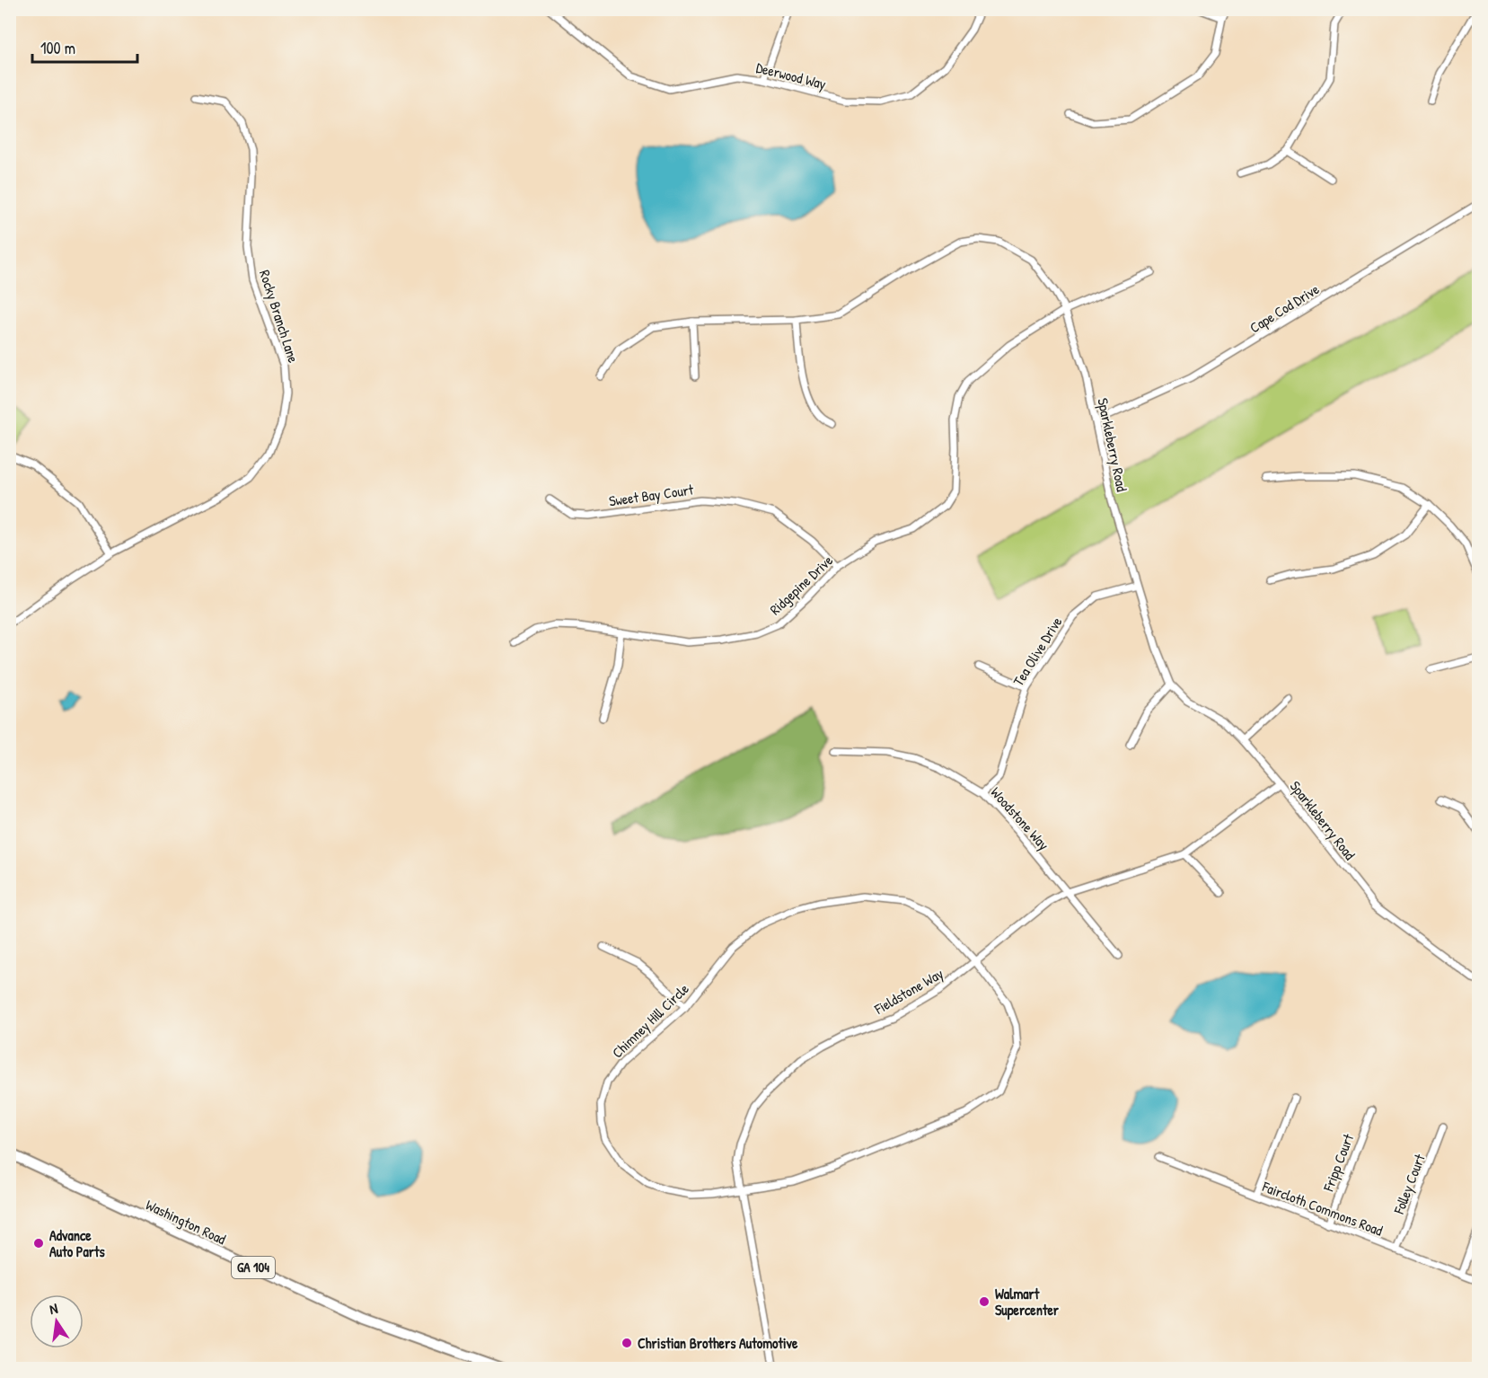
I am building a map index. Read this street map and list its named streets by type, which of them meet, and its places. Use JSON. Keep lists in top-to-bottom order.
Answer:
{
  "streets": {
    "main road": ["Washington Road", "GA 104"],
    "street": [
      "Deerwood Way",
      "Cape Cod Drive",
      "Rocky Branch Lane",
      "Sparkleberry Road",
      "Sweet Bay Court",
      "Ridgepine Drive",
      "Tea Olive Drive",
      "Woodstone Way",
      "Fieldstone Way",
      "Chimney Hill Circle",
      "Fripp Court",
      "Folley Court",
      "Faircloth Commons Road"
    ]
  },
  "crossings": [
    ["Cape Cod Drive", "Sparkleberry Road"],
    ["Sparkleberry Road", "Ridgepine Drive"],
    ["Sparkleberry Road", "Tea Olive Drive"],
    ["Sparkleberry Road", "Fieldstone Way"],
    ["Sweet Bay Court", "Ridgepine Drive"],
    ["Tea Olive Drive", "Woodstone Way"],
    ["Woodstone Way", "Fieldstone Way"],
    ["Fieldstone Way", "Chimney Hill Circle"],
    ["Fripp Court", "Faircloth Commons Road"],
    ["Folley Court", "Faircloth Commons Road"]
  ],
  "places": ["Advance Auto Parts", "Walmart Supercenter", "Christian Brothers Automotive"],
  "scale_bar": "100 m",
  "north": "top"
}
